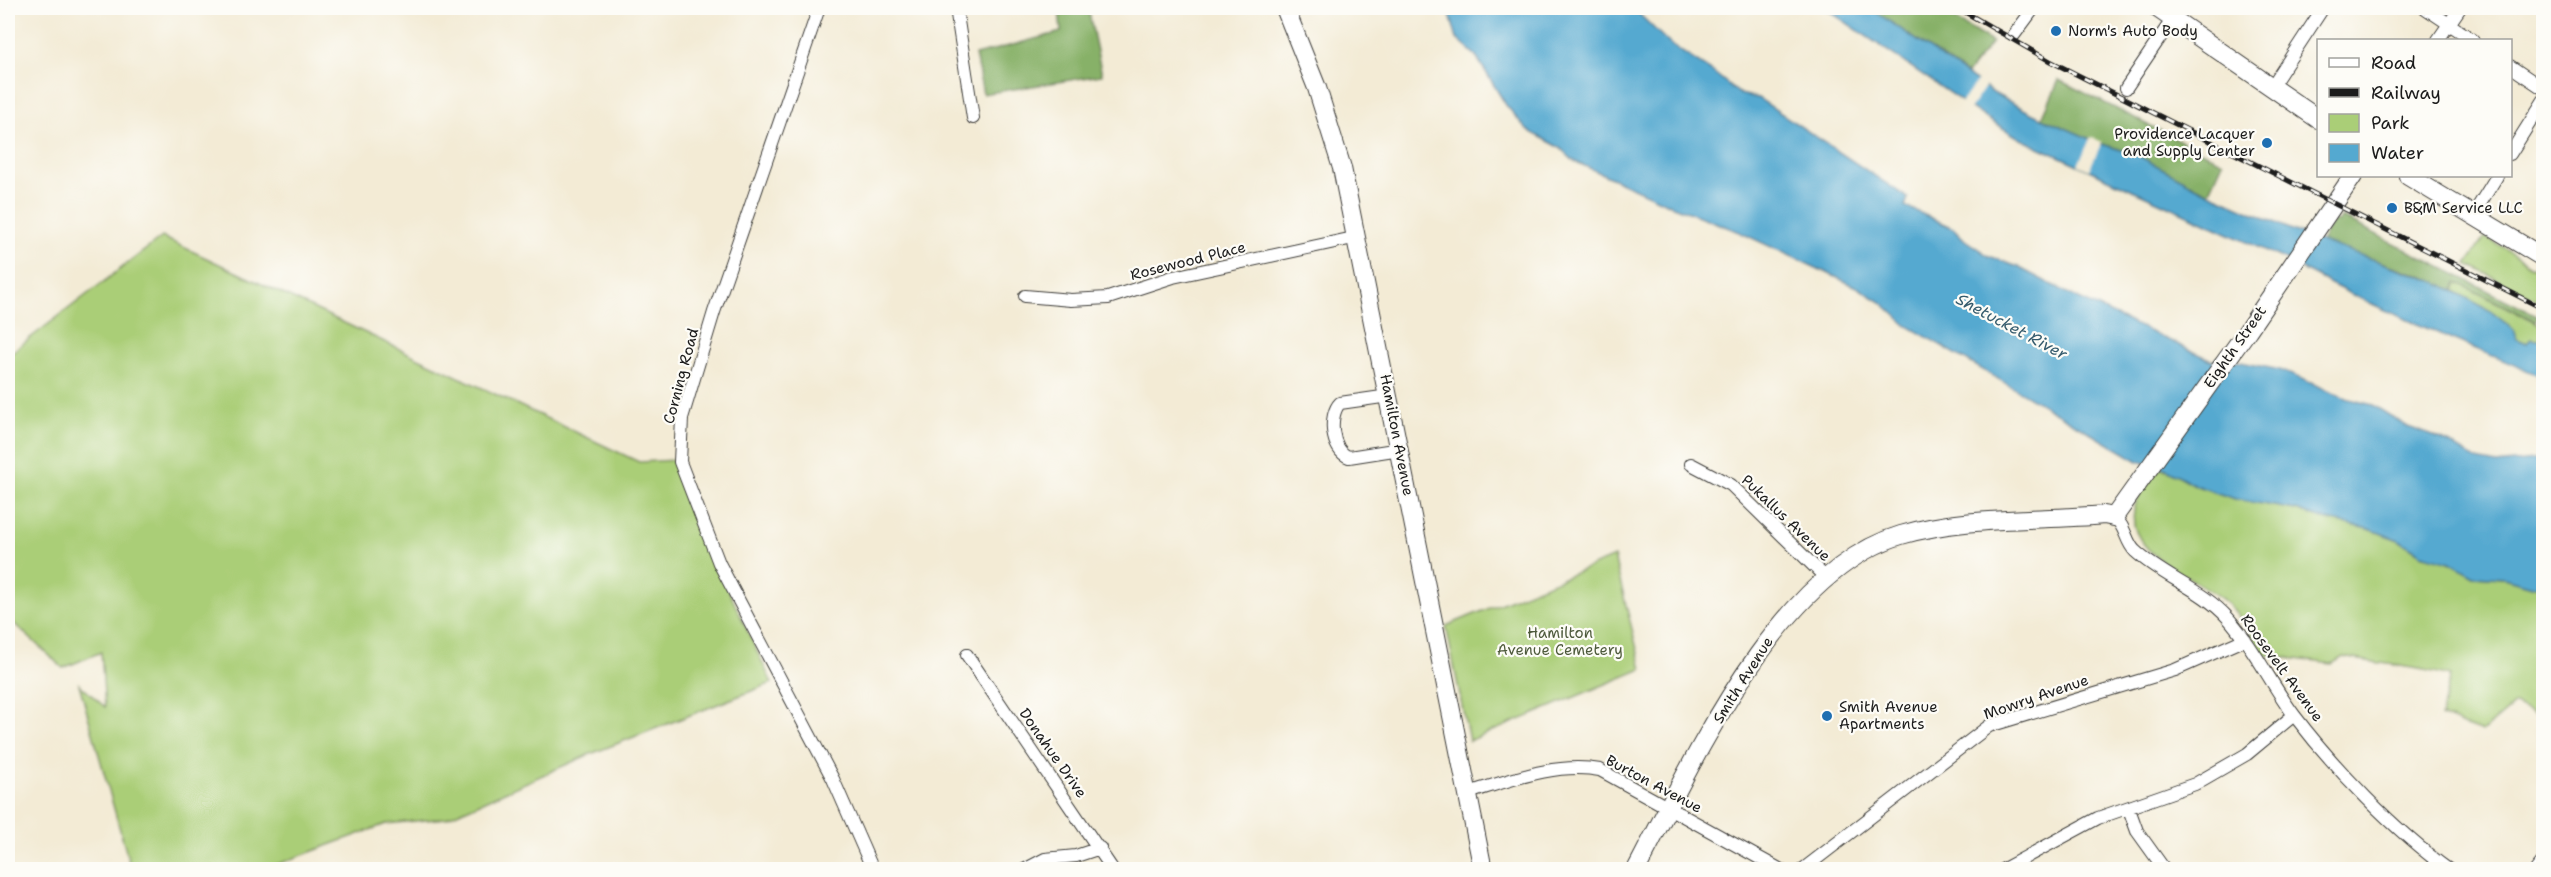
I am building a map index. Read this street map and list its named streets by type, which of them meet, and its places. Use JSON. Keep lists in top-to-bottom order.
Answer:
{
  "streets": {
    "main road": ["Eighth Street", "Hamilton Avenue", "Smith Avenue"],
    "street": [
      "Rosewood Place",
      "Corning Road",
      "Pukallus Avenue",
      "Roosevelt Avenue",
      "Mowry Avenue",
      "Donahue Drive",
      "Burton Avenue"
    ]
  },
  "crossings": [
    ["Rosewood Place", "Hamilton Avenue"],
    ["Eighth Street", "Roosevelt Avenue"],
    ["Eighth Street", "Smith Avenue"],
    ["Hamilton Avenue", "Burton Avenue"],
    ["Pukallus Avenue", "Smith Avenue"],
    ["Roosevelt Avenue", "Smith Avenue"],
    ["Roosevelt Avenue", "Mowry Avenue"],
    ["Smith Avenue", "Burton Avenue"]
  ],
  "water": ["Shetucket River"],
  "parks": ["Hamilton Avenue Cemetery"],
  "places": [
    "Norm's Auto Body",
    "Providence Lacquer and Supply Center",
    "B&M Service LLC",
    "Smith Avenue Apartments"
  ],
  "legend": [
    "Road",
    "Railway",
    "Park",
    "Water"
  ]
}
